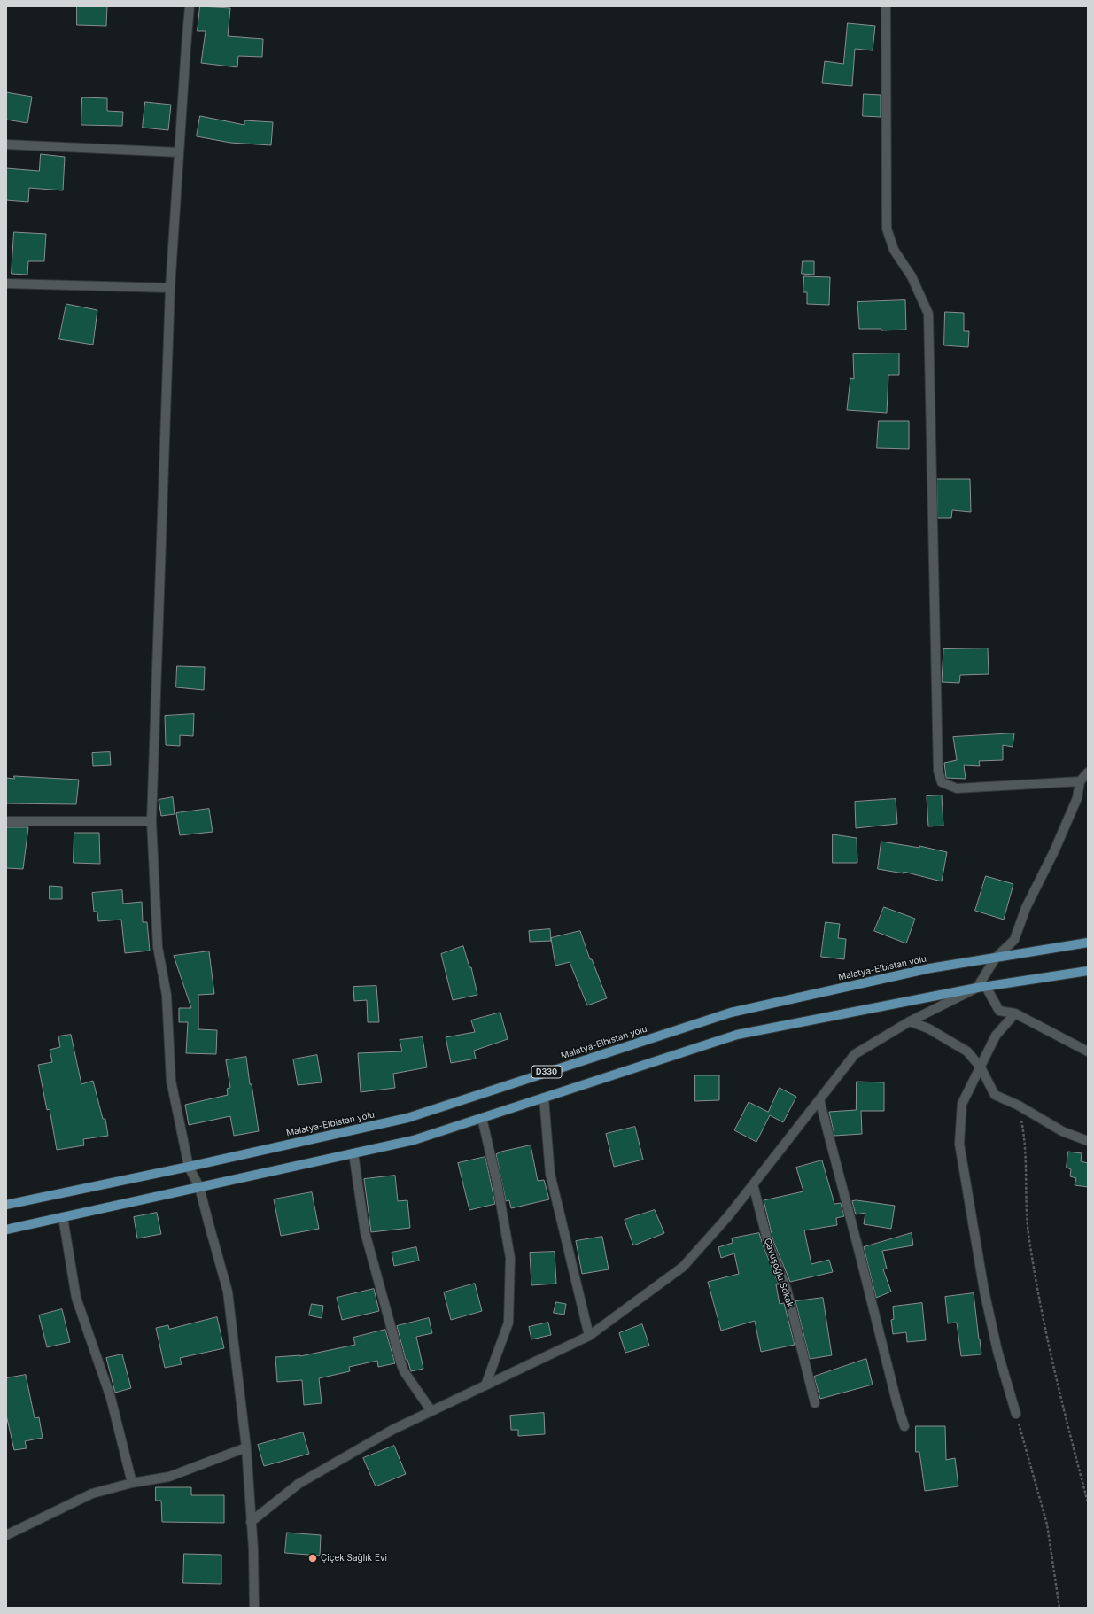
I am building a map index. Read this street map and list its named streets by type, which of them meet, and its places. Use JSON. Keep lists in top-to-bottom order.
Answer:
{
  "streets": {
    "main road": ["Malatya-Elbistan yolu", "D330"],
    "street": ["Çavuşoğlu Sokak"]
  },
  "places": ["Çiçek Sağlık Evi"]
}
